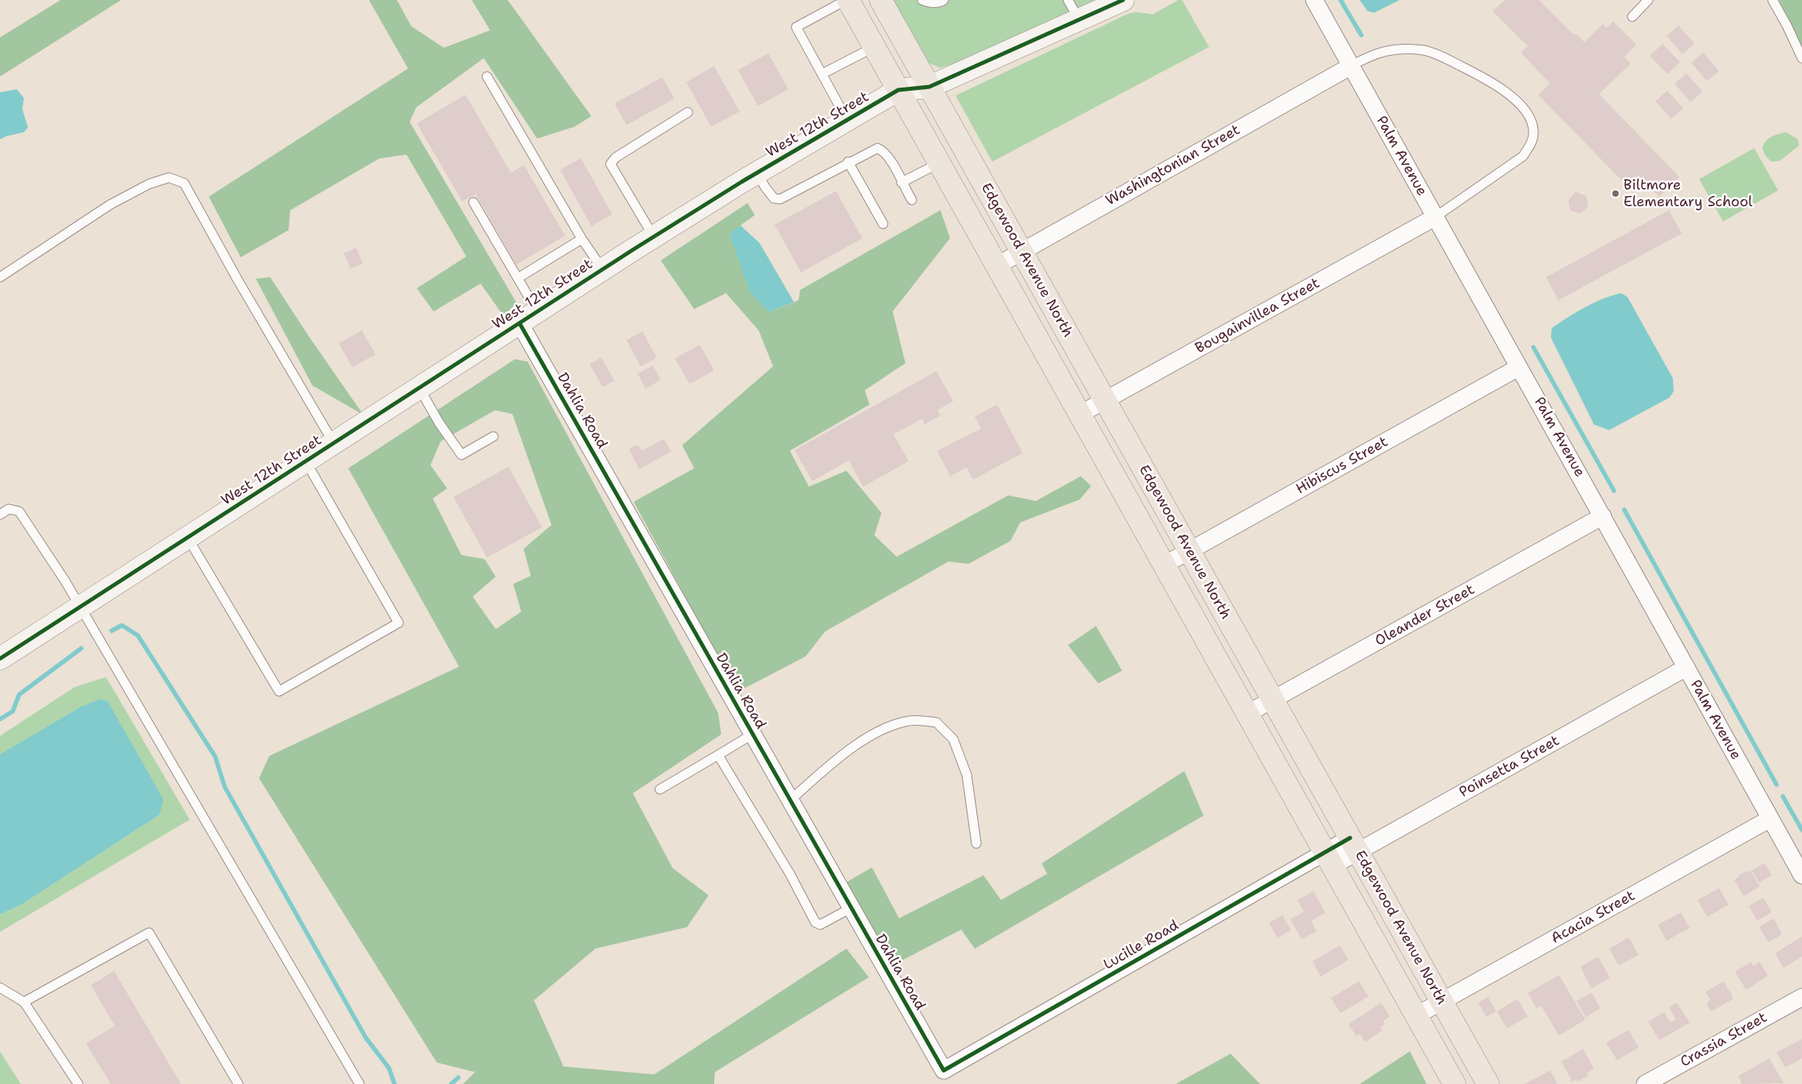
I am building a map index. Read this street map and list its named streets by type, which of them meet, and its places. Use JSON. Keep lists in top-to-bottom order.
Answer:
{
  "streets": {
    "main road": ["Edgewood Avenue North"],
    "street": [
      "West 12th Street",
      "Palm Avenue",
      "Washingtonian Street",
      "Bougainvillea Street",
      "Dahlia Road",
      "Hibiscus Street",
      "Oleander Street",
      "Poinsetta Street",
      "Acacia Street",
      "Lucille Road",
      "Crassia Street"
    ]
  },
  "crossings": [
    ["West 12th Street", "Edgewood Avenue North"],
    ["West 12th Street", "Dahlia Road"],
    ["Palm Avenue", "Washingtonian Street"],
    ["Palm Avenue", "Bougainvillea Street"],
    ["Palm Avenue", "Hibiscus Street"],
    ["Palm Avenue", "Oleander Street"],
    ["Palm Avenue", "Poinsetta Street"],
    ["Palm Avenue", "Acacia Street"],
    ["Washingtonian Street", "Edgewood Avenue North"],
    ["Edgewood Avenue North", "Bougainvillea Street"],
    ["Edgewood Avenue North", "Hibiscus Street"],
    ["Edgewood Avenue North", "Oleander Street"],
    ["Edgewood Avenue North", "Poinsetta Street"],
    ["Edgewood Avenue North", "Acacia Street"],
    ["Edgewood Avenue North", "Lucille Road"],
    ["Dahlia Road", "Lucille Road"],
    ["Poinsetta Street", "Lucille Road"]
  ],
  "places": ["Biltmore Elementary School"]
}
